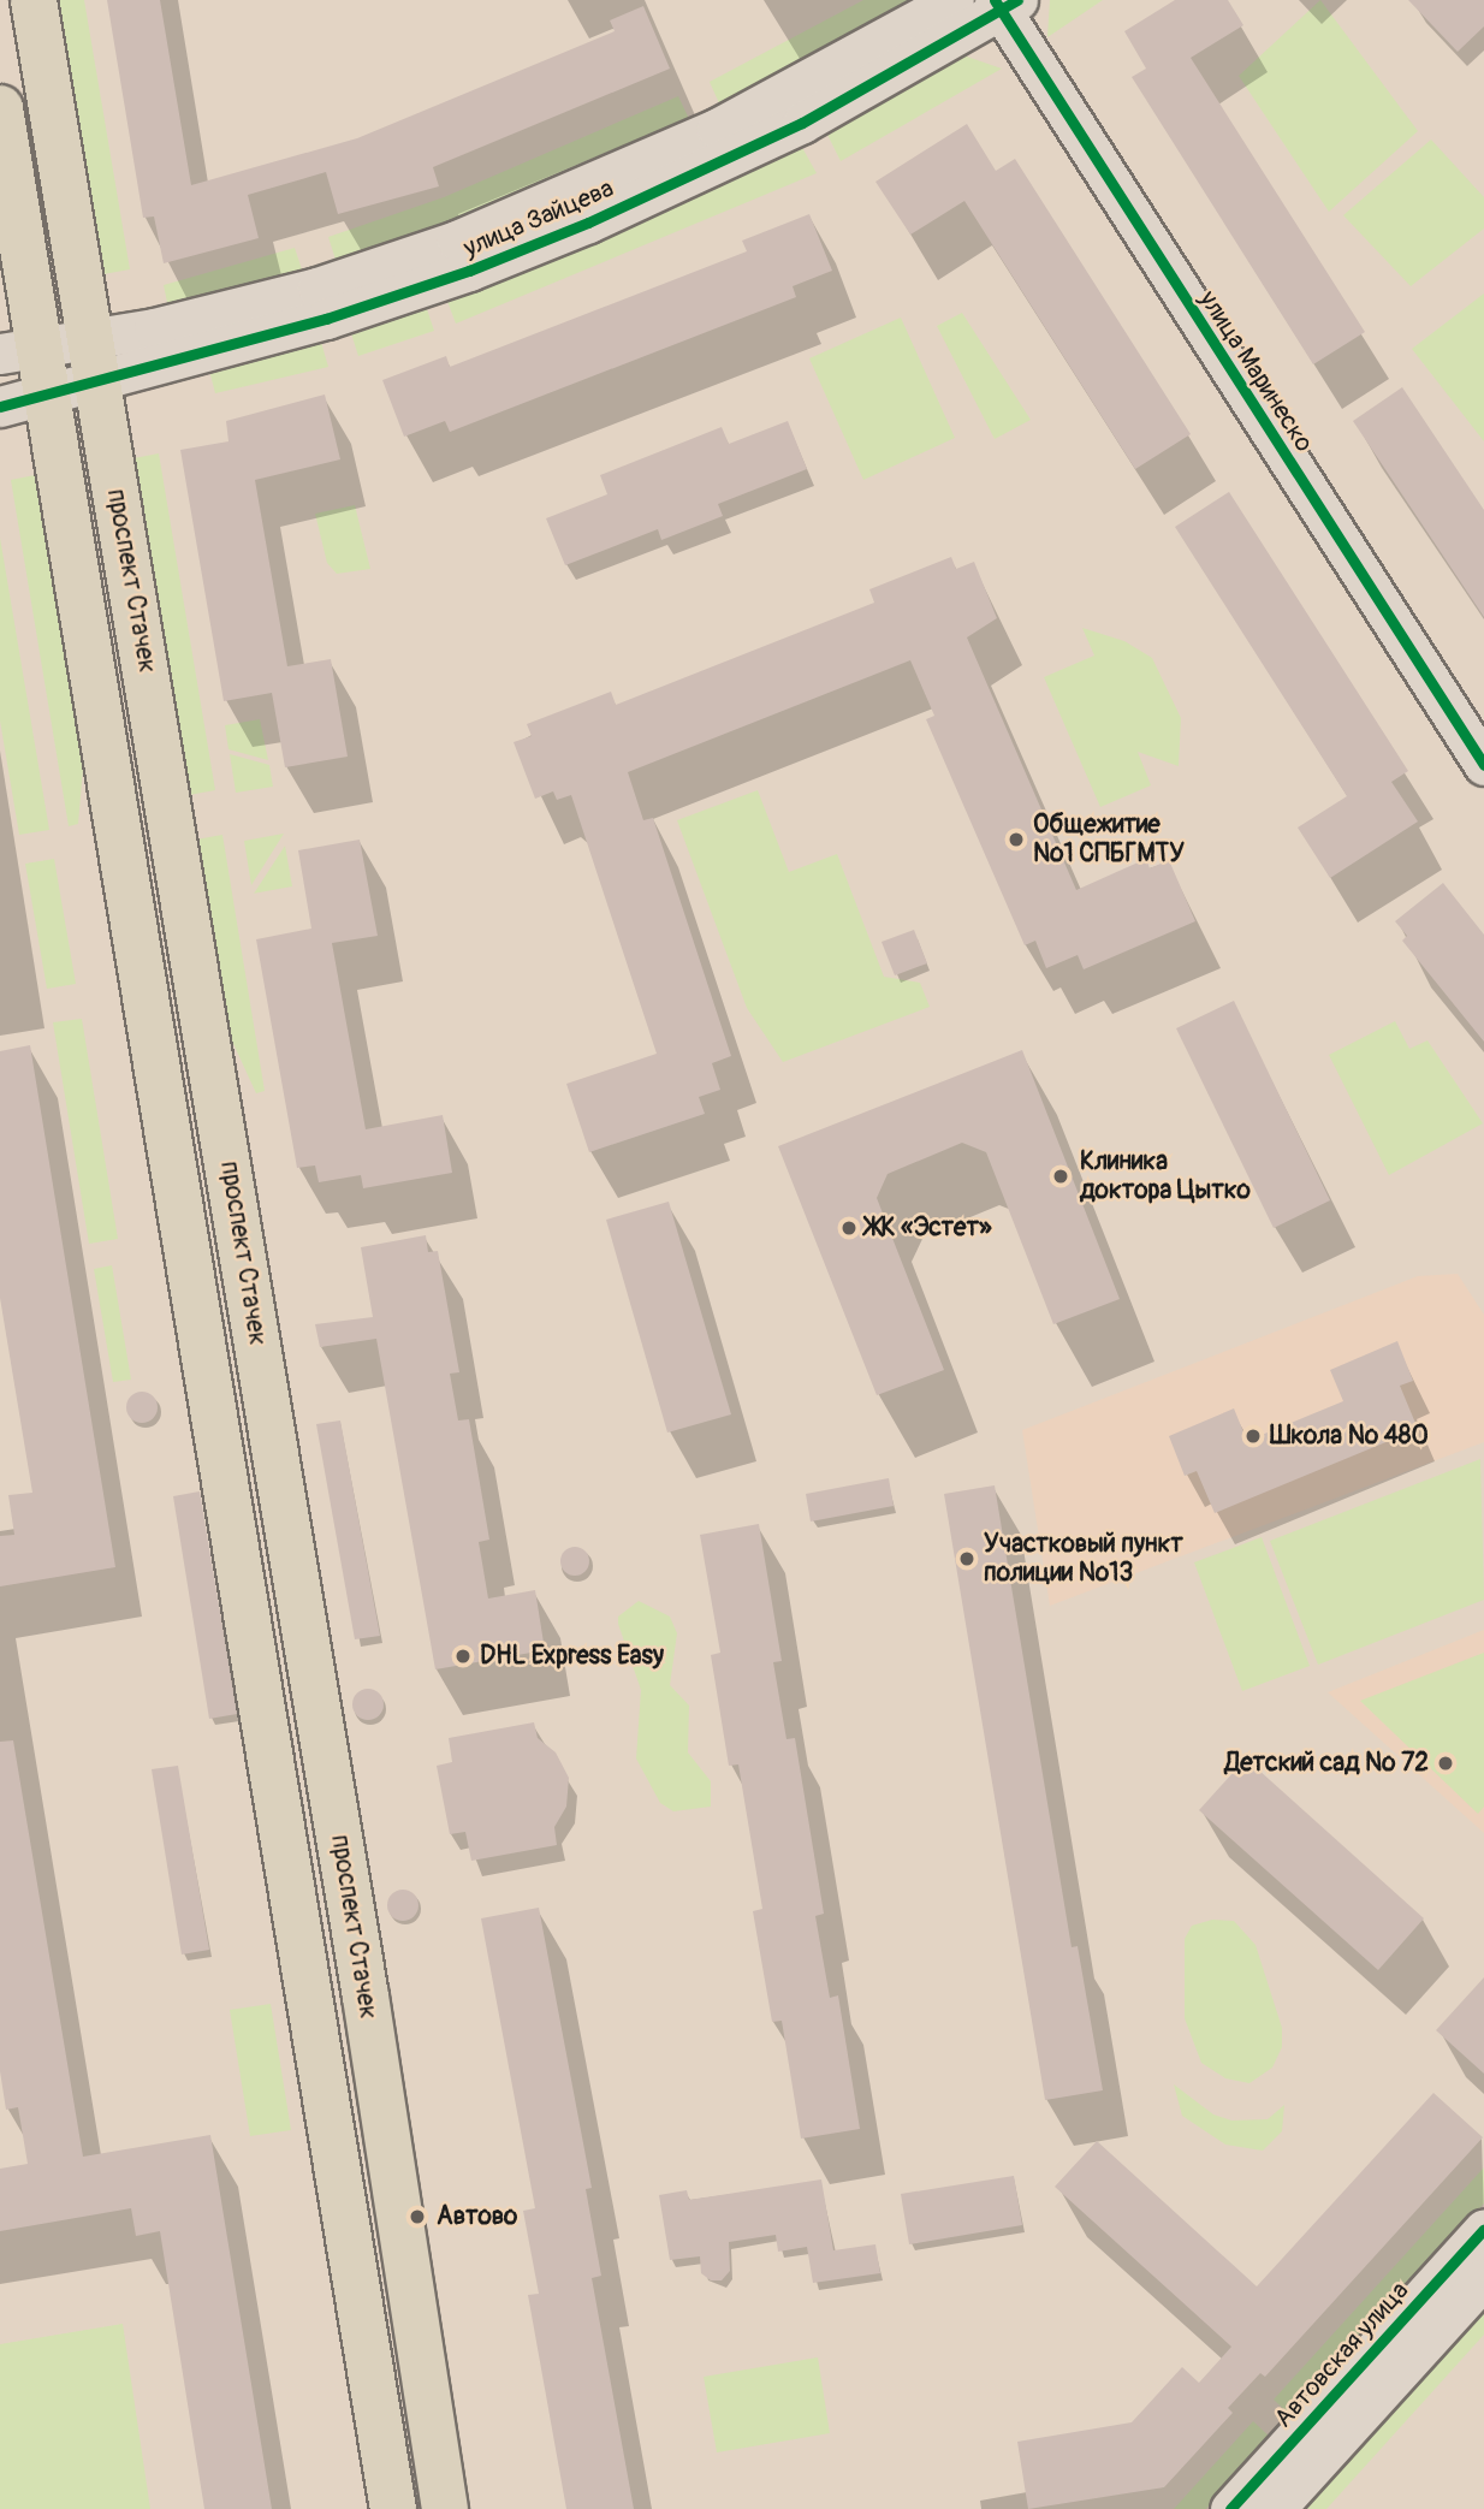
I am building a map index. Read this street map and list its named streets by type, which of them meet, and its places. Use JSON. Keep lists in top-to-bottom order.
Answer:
{
  "streets": {
    "main road": ["проспект Стачек"],
    "street": ["улица Зайцева", "улица Маринеско", "Автовская улица"]
  },
  "crossings": [
    ["улица Зайцева", "улица Маринеско"],
    ["улица Зайцева", "проспект Стачек"]
  ],
  "places": [
    "Общежитие №1 СПБГМТУ",
    "Клиника доктора Цытко",
    "ЖК «Эстет»",
    "Школа № 480",
    "Участковый пункт полиции №13",
    "DHL Express Easy",
    "Детский сад № 72",
    "Автово"
  ]
}
